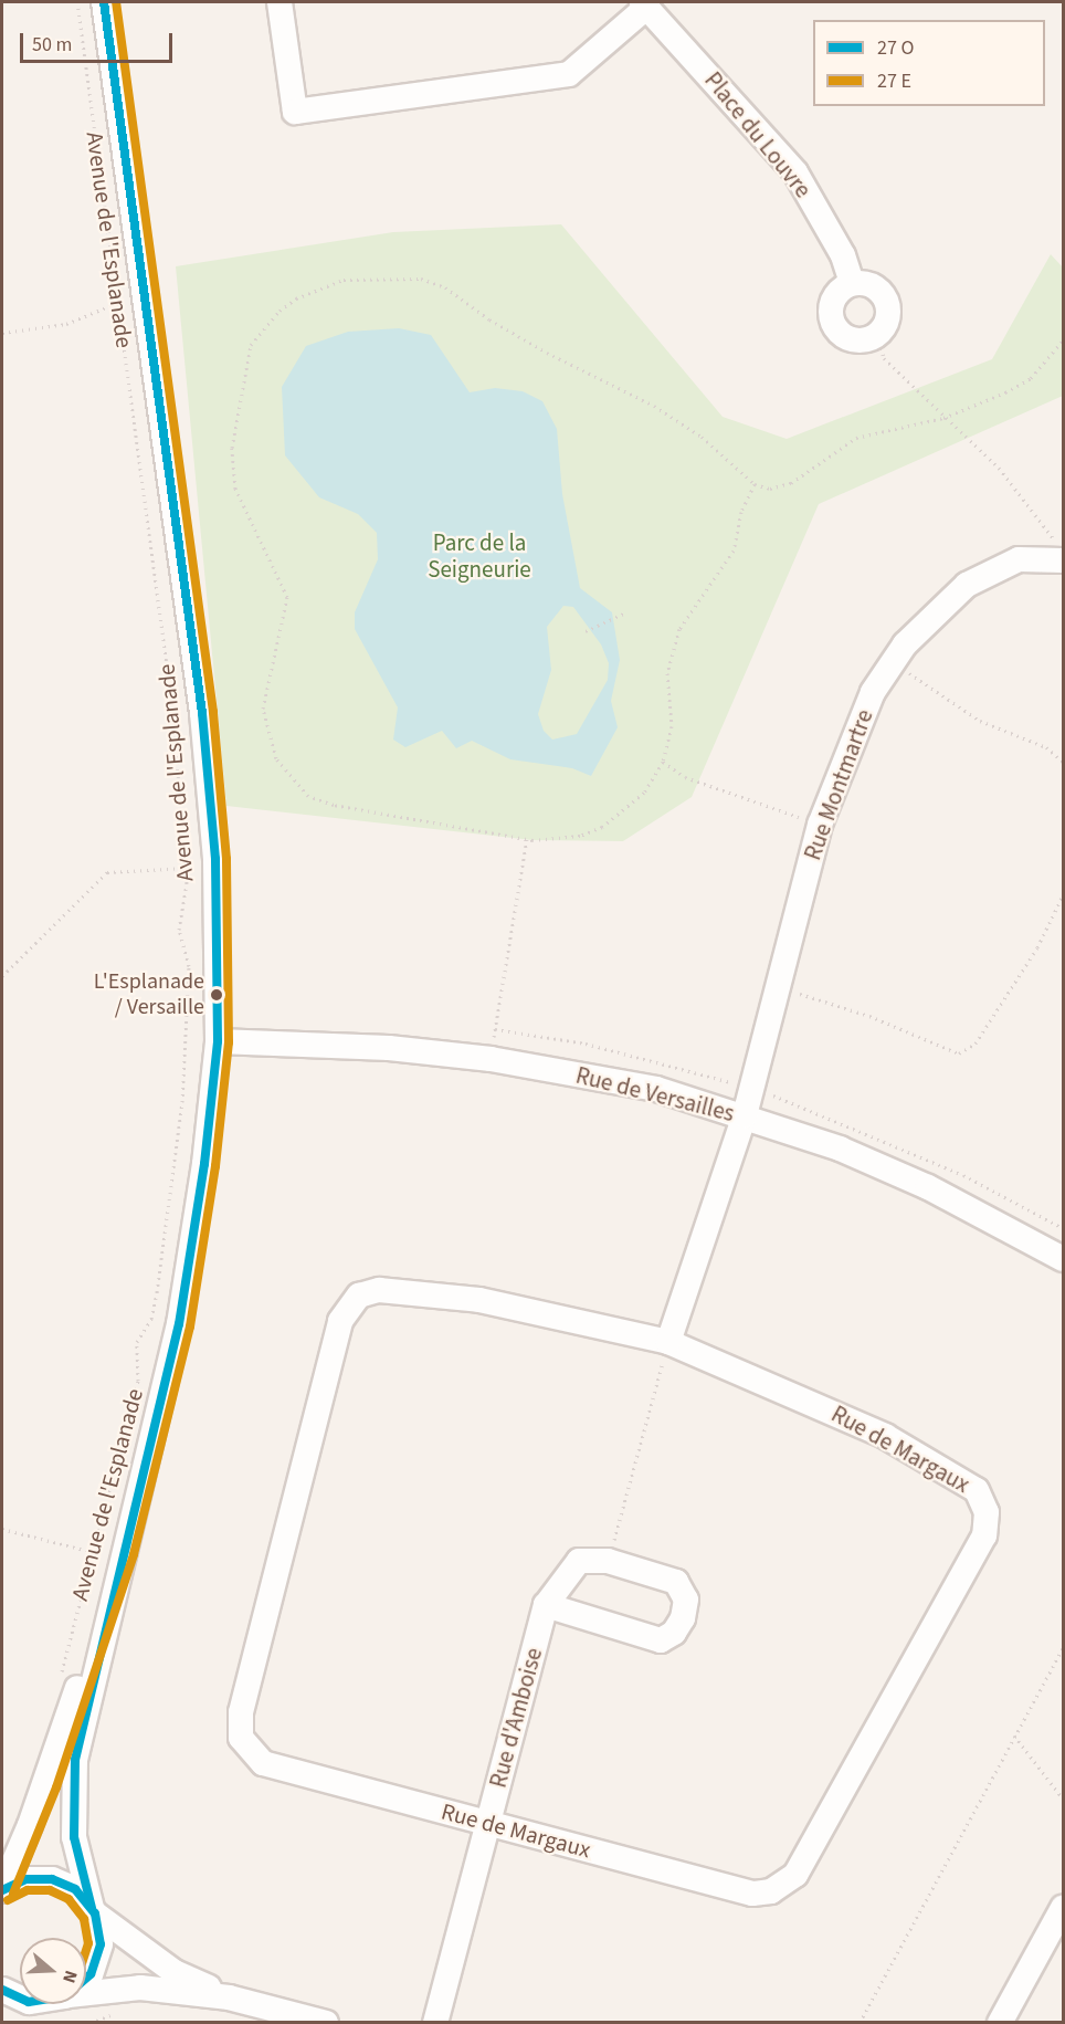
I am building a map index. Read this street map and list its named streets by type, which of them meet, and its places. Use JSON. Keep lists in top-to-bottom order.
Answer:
{
  "streets": {
    "street": [
      "Place du Louvre",
      "Avenue de l'Esplanade",
      "Rue Montmartre",
      "Rue de Versailles",
      "Rue de Margaux",
      "Rue d'Amboise"
    ]
  },
  "crossings": [
    ["Avenue de l'Esplanade", "Rue de Versailles"],
    ["Rue Montmartre", "Rue de Versailles"],
    ["Rue de Margaux", "Rue d'Amboise"]
  ],
  "parks": ["Parc de la Seigneurie"],
  "places": ["L'Esplanade / Versaille"],
  "legend": ["27 O", "27 E"],
  "scale_bar": "50 m",
  "north": "right"
}
